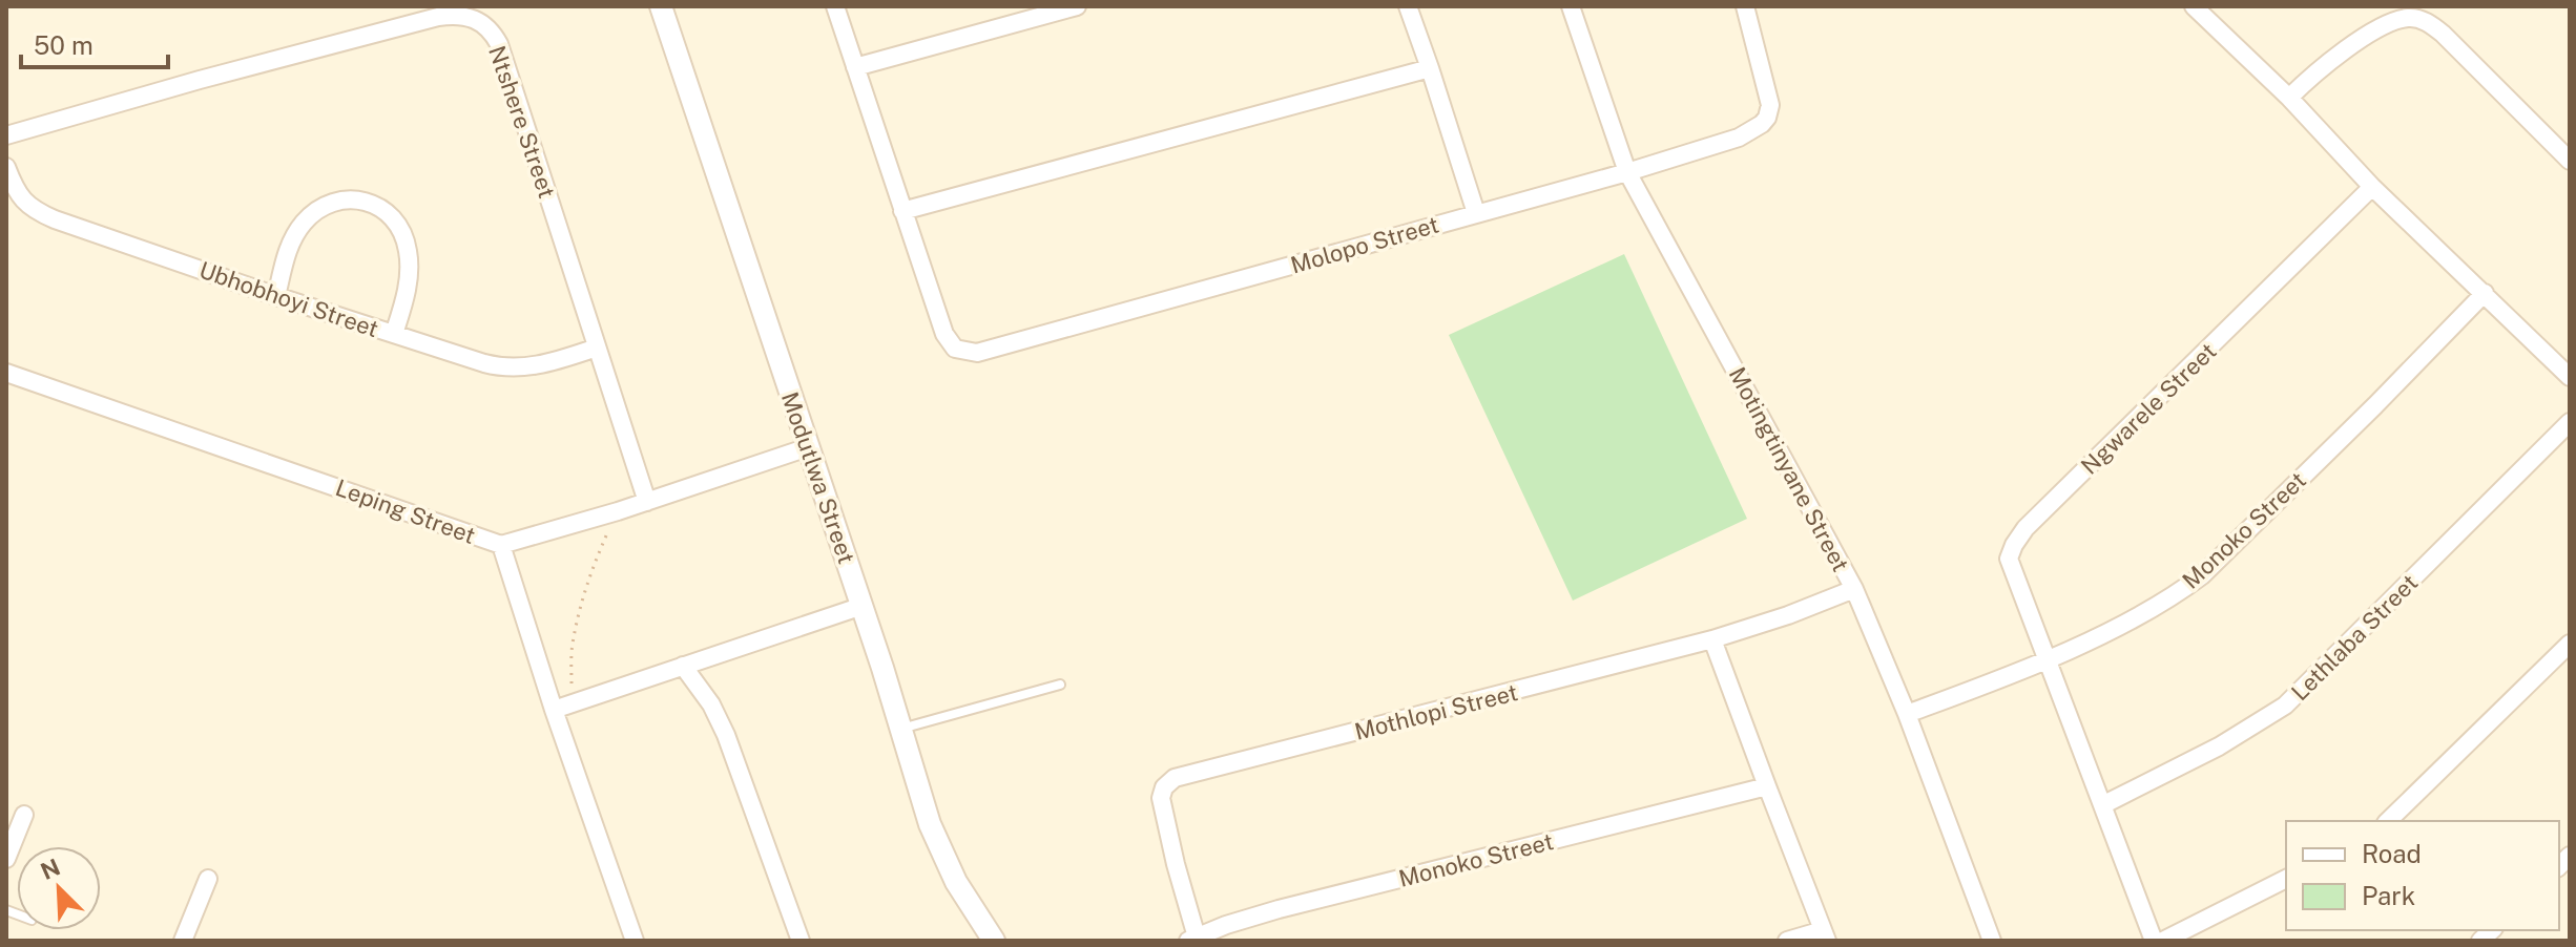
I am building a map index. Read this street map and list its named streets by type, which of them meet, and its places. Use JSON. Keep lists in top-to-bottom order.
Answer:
{
  "streets": {
    "street": [
      "Ntshere Street",
      "Molopo Street",
      "Ubhobhoyi Street",
      "Ngwarele Street",
      "Motingtinyane Street",
      "Modutlwa Street",
      "Leping Street",
      "Monoko Street",
      "Lethlaba Street",
      "Mothlopi Street"
    ]
  },
  "crossings": [
    ["Ntshere Street", "Ubhobhoyi Street"],
    ["Ntshere Street", "Leping Street"],
    ["Molopo Street", "Motingtinyane Street"],
    ["Ngwarele Street", "Monoko Street"],
    ["Ngwarele Street", "Lethlaba Street"],
    ["Motingtinyane Street", "Monoko Street"],
    ["Motingtinyane Street", "Mothlopi Street"],
    ["Modutlwa Street", "Leping Street"],
    ["Monoko Street", "Mothlopi Street"]
  ],
  "legend": ["Road", "Park"],
  "scale_bar": "50 m",
  "north": "top left"
}
